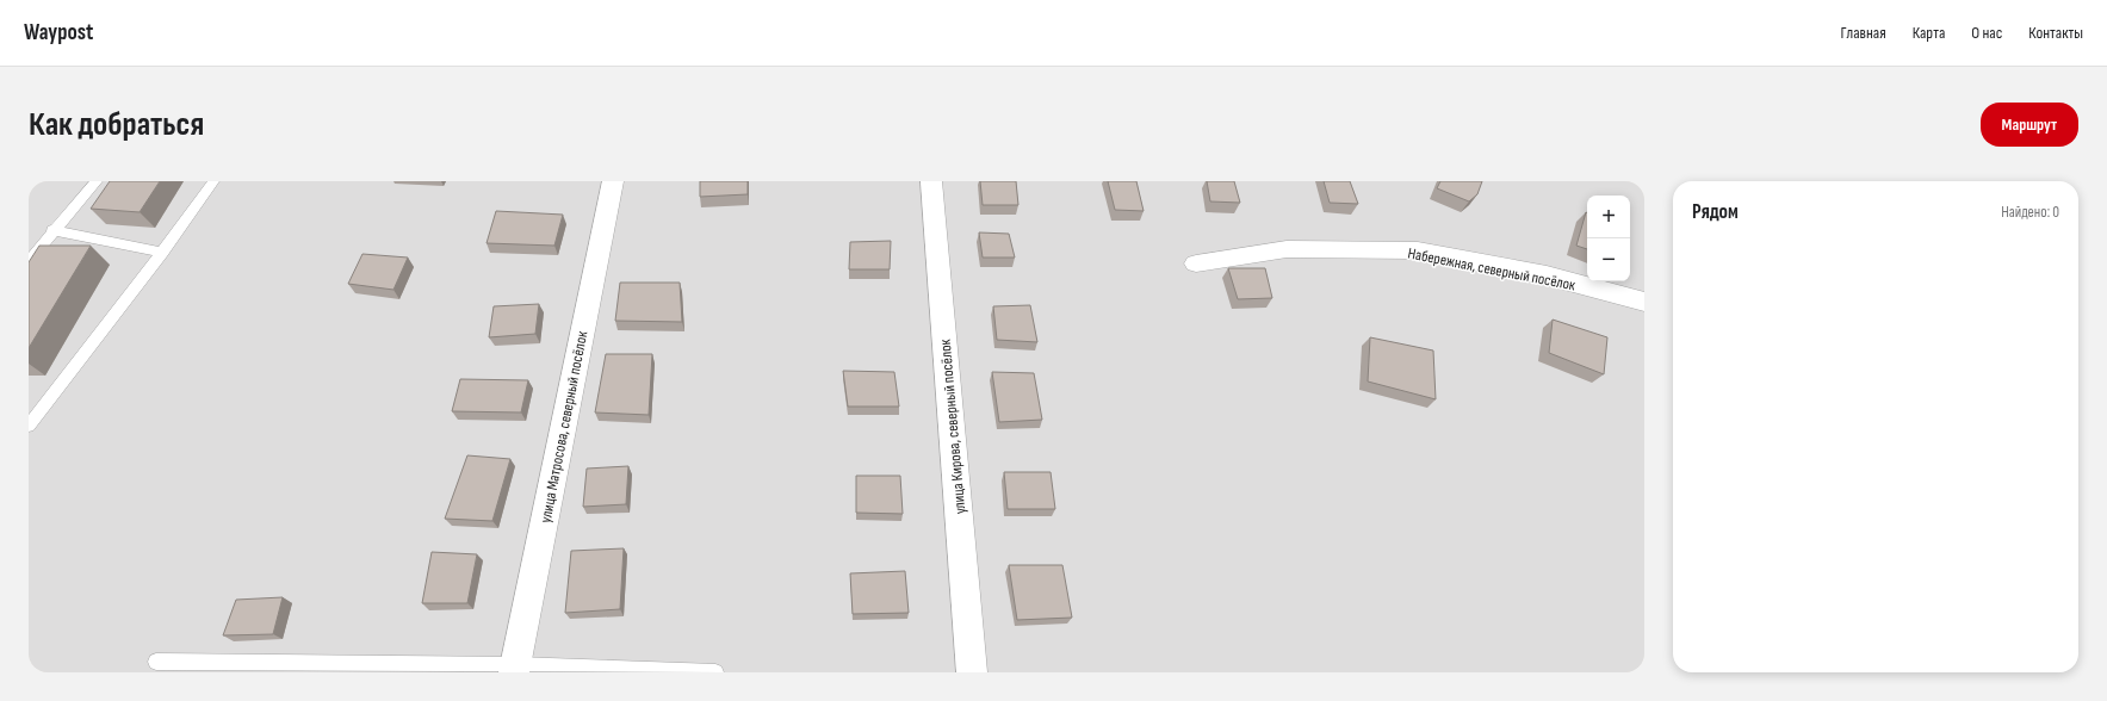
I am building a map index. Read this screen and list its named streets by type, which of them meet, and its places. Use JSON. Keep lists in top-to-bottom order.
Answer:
{
  "streets": {
    "street": ["Набережная, северный посёлок", "улица Матросова, северный посёлок", "улица Кирова, северный посёлок"]
  },
  "page": {
    "header": "Waypost",
    "nav": [
      "Главная",
      "Карта",
      "О нас",
      "Контакты"
    ],
    "buttons": "Маршрут",
    "title": "Как добраться",
    "heading": ["Рядом", "Найдено: 0"],
    "map_buttons": ["+", "−"]
  }
}
